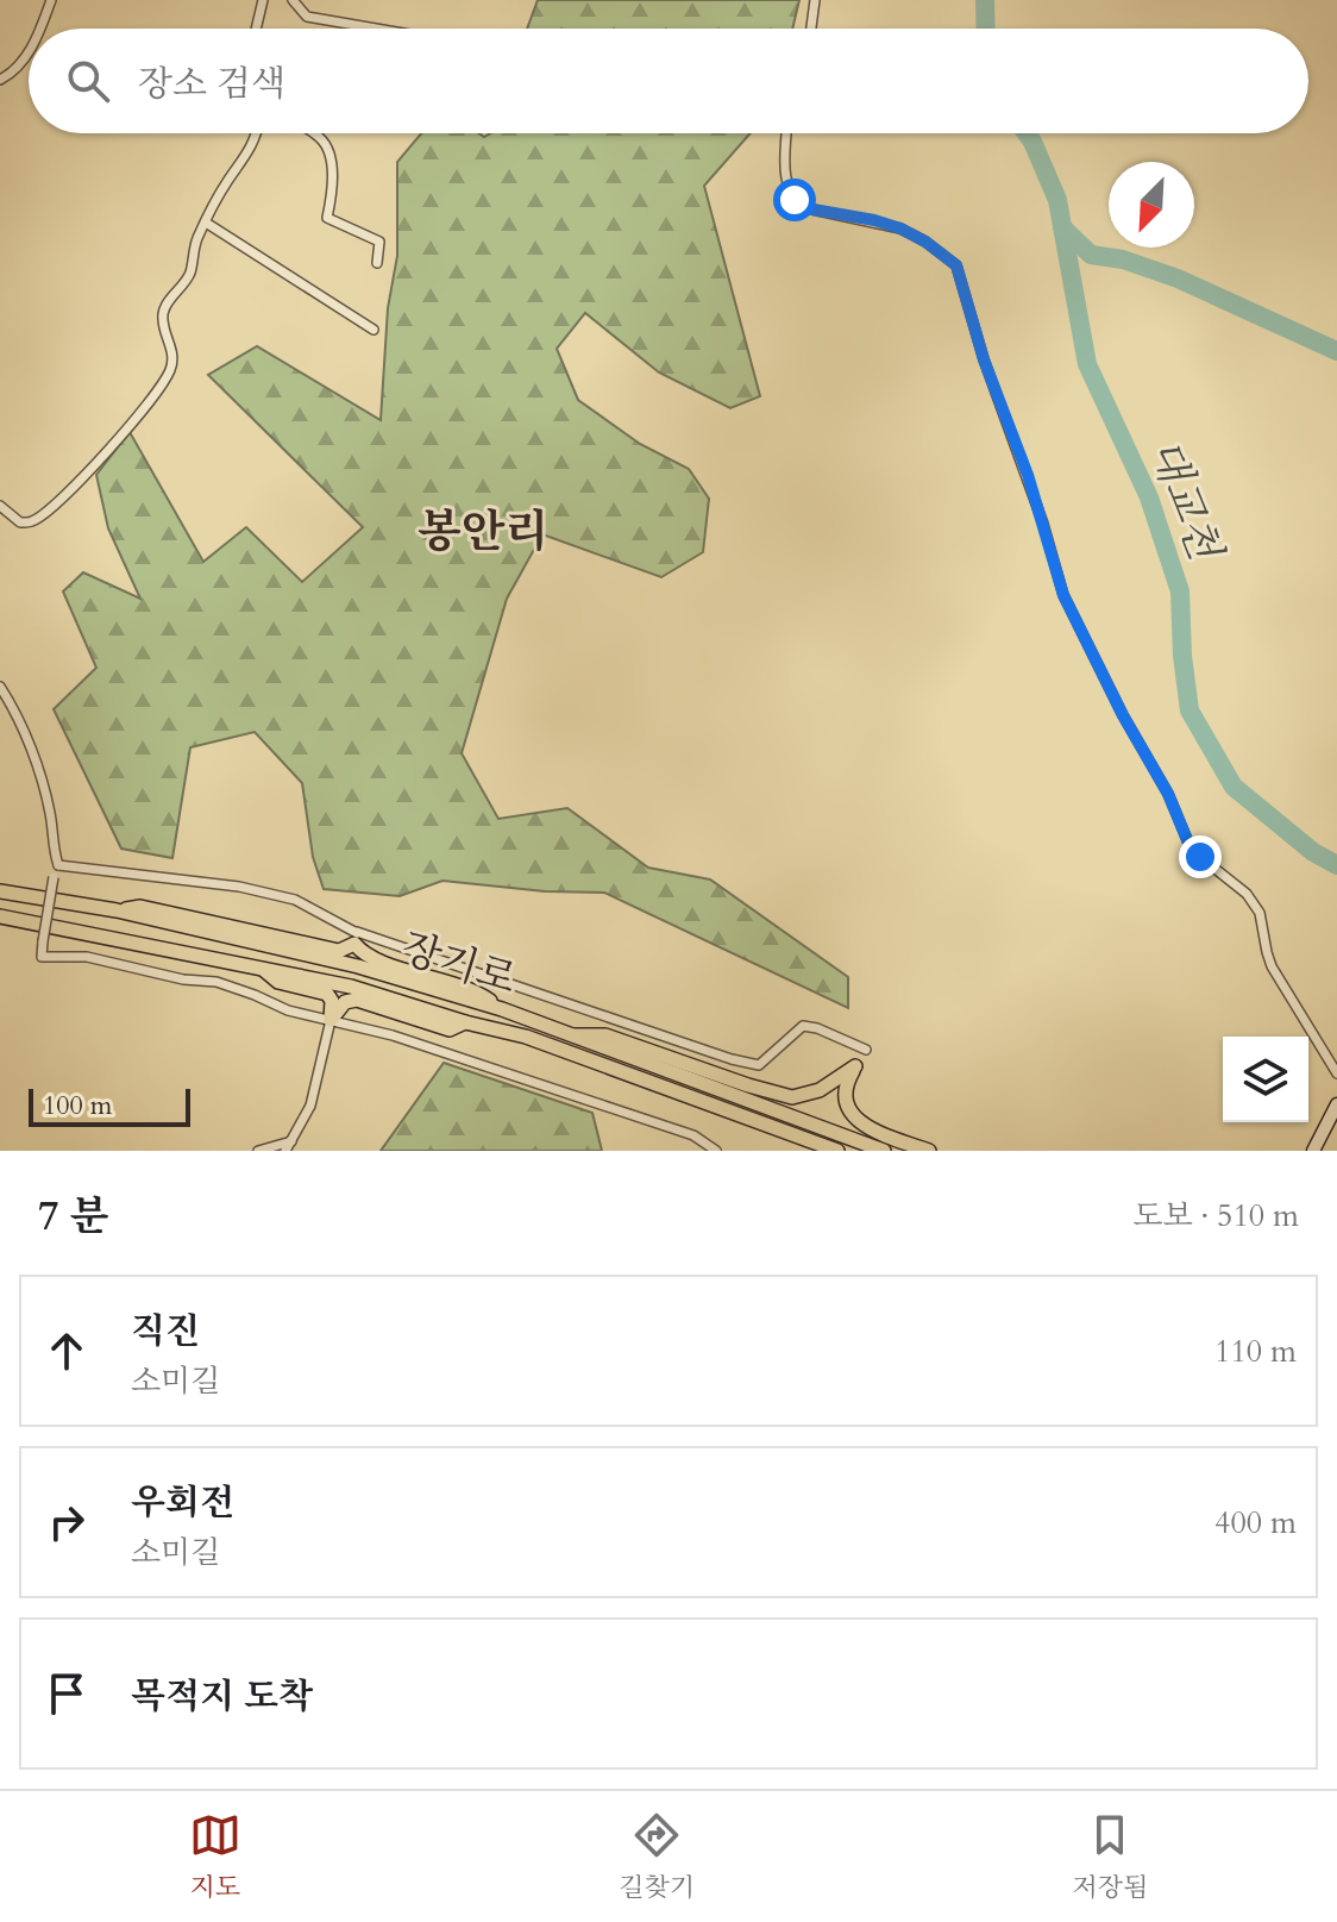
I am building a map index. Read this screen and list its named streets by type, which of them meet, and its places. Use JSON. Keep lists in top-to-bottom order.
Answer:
{
  "streets": {
    "main road": ["장기로"]
  },
  "districts": ["봉안리"],
  "water": ["대교천"],
  "scale_bar": "100 m",
  "north": "bottom left",
  "page": {
    "search": "장소 검색",
    "scale": "100 m",
    "heading": ["7 분", "도보 · 510 m"],
    "list": [
      ["직진", "소미길", "110 m"],
      ["우회전", "소미길", "400 m"],
      "목적지 도착"
    ],
    "nav": ["지도", "길찾기", "저장됨"]
  }
}
